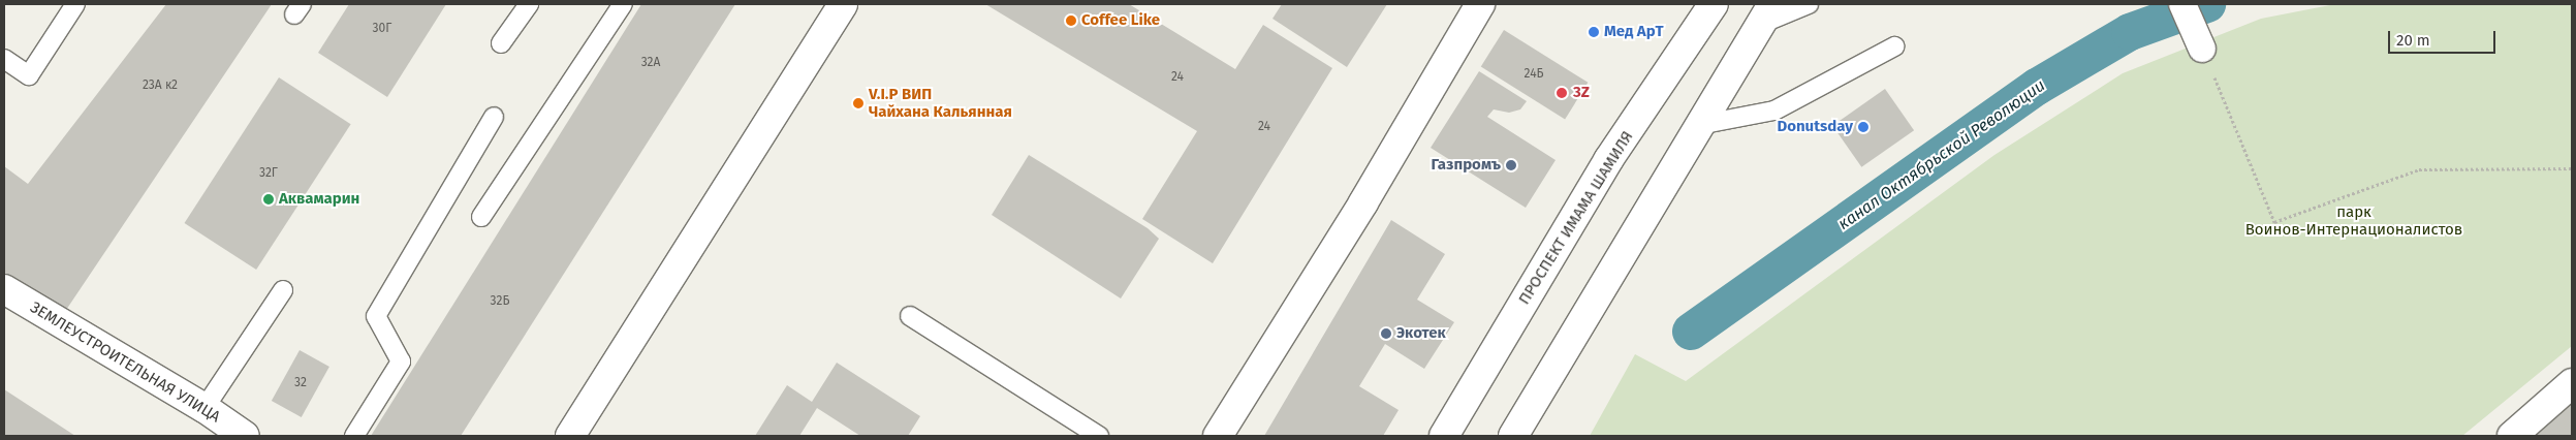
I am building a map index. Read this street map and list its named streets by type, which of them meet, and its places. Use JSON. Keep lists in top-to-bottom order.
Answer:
{
  "streets": {
    "street": ["ПРОСПЕКТ ИМАМА ШАМИЛЯ", "ЗЕМЛЕУСТРОИТЕЛЬНАЯ УЛИЦА"]
  },
  "water": ["канал Октябрьской Революции"],
  "parks": ["парк Воинов-Интернационалистов"],
  "places": [
    "Coffee Like",
    "Мед АрТ",
    "3Z",
    "V.I.P ВИП Чайхана Кальянная",
    "Donutsday",
    "Газпромъ",
    "Аквамарин",
    "Экотек"
  ],
  "house_numbers": [
    "30Г",
    "32А",
    "24Б",
    "24",
    "23А к2",
    "24",
    "32Г",
    "32Б",
    "32"
  ],
  "scale_bar": "20 m"
}
